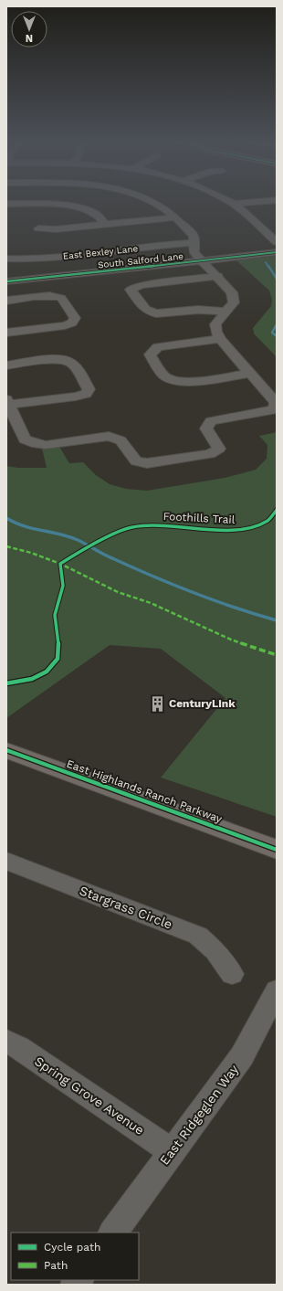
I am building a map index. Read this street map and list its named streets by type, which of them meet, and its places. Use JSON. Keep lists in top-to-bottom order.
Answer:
{
  "streets": {
    "main road": ["East Highlands Ranch Parkway"],
    "street": [
      "East Bexley Lane",
      "South Salford Lane",
      "Stargrass Circle",
      "Spring Grove Avenue",
      "East Ridgeglen Way"
    ],
    "cycle path": ["Foothills Trail"]
  },
  "crossings": [
    ["Spring Grove Avenue", "East Ridgeglen Way"]
  ],
  "places": {
    "building": ["CenturyLink"]
  },
  "legend": ["Cycle path", "Path"],
  "north": "bottom"
}
